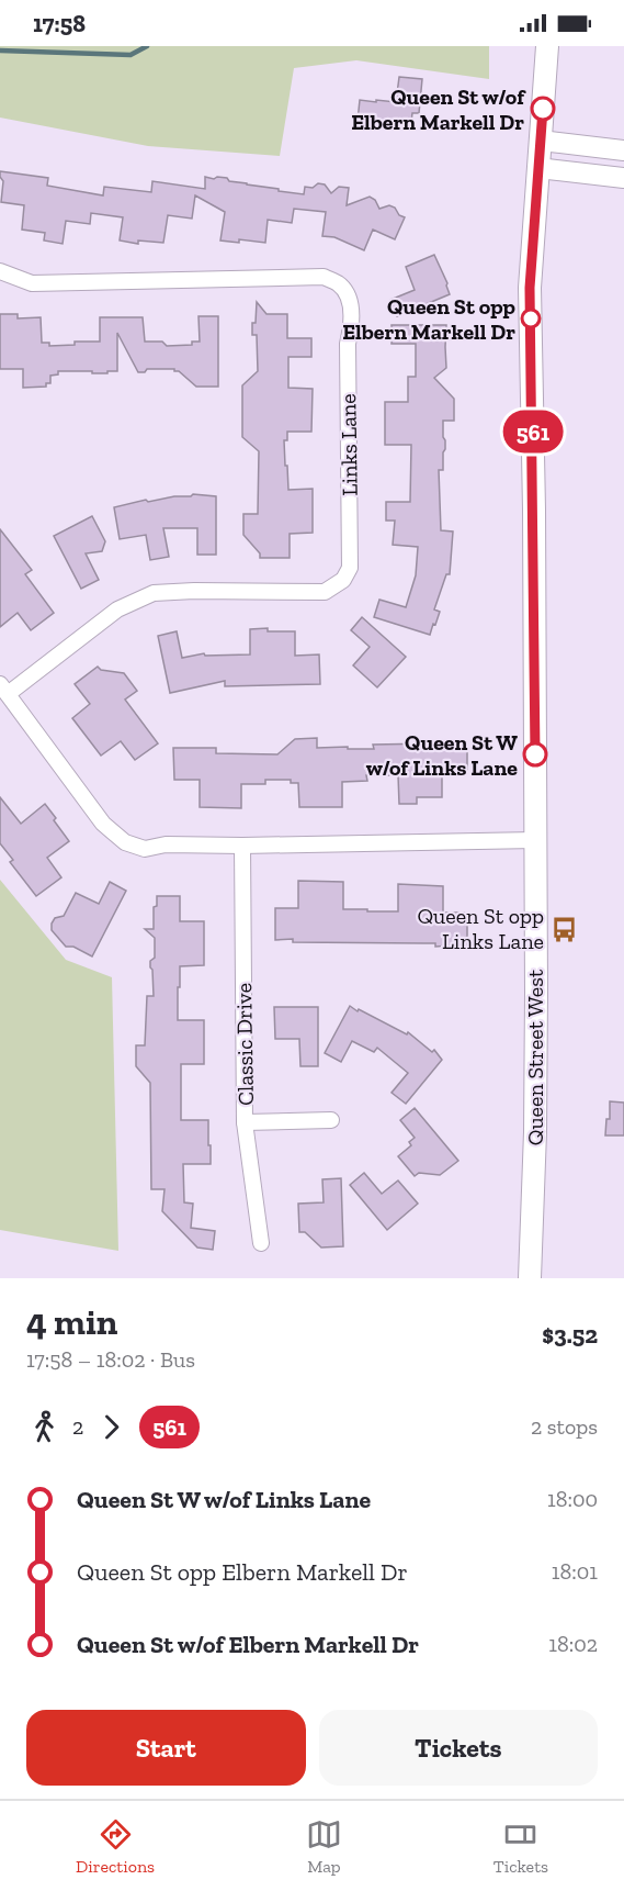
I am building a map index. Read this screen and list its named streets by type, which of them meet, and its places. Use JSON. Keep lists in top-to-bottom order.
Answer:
{
  "streets": {
    "main road": ["Queen Street West"],
    "street": ["Links Lane", "Classic Drive"]
  },
  "crossings": [
    ["Links Lane", "Classic Drive"],
    ["Links Lane", "Queen Street West"]
  ],
  "places": {
    "other": ["Queen St w/of Elbern Markell Dr", "Queen St opp Elbern Markell Dr", "Queen St W w/of Links Lane"],
    "bus stop": ["Queen St opp Links Lane"]
  },
  "lines": ["bus line 561"],
  "page": {
    "status": "17:58",
    "on_map": "561",
    "heading": ["4 min", "17:58 – 18:02 · Bus", "$3.52"],
    "legs": ["2", "561", "2 stops"],
    "list": [
      {
        "name": "Queen St W w/of Links Lane",
        "value": "18:00"
      },
      {
        "name": "Queen St opp Elbern Markell Dr",
        "value": "18:01"
      },
      {
        "name": "Queen St w/of Elbern Markell Dr",
        "value": "18:02"
      }
    ],
    "buttons": ["Start", "Tickets"],
    "tabs": ["Directions", "Map", "Tickets"]
  }
}
